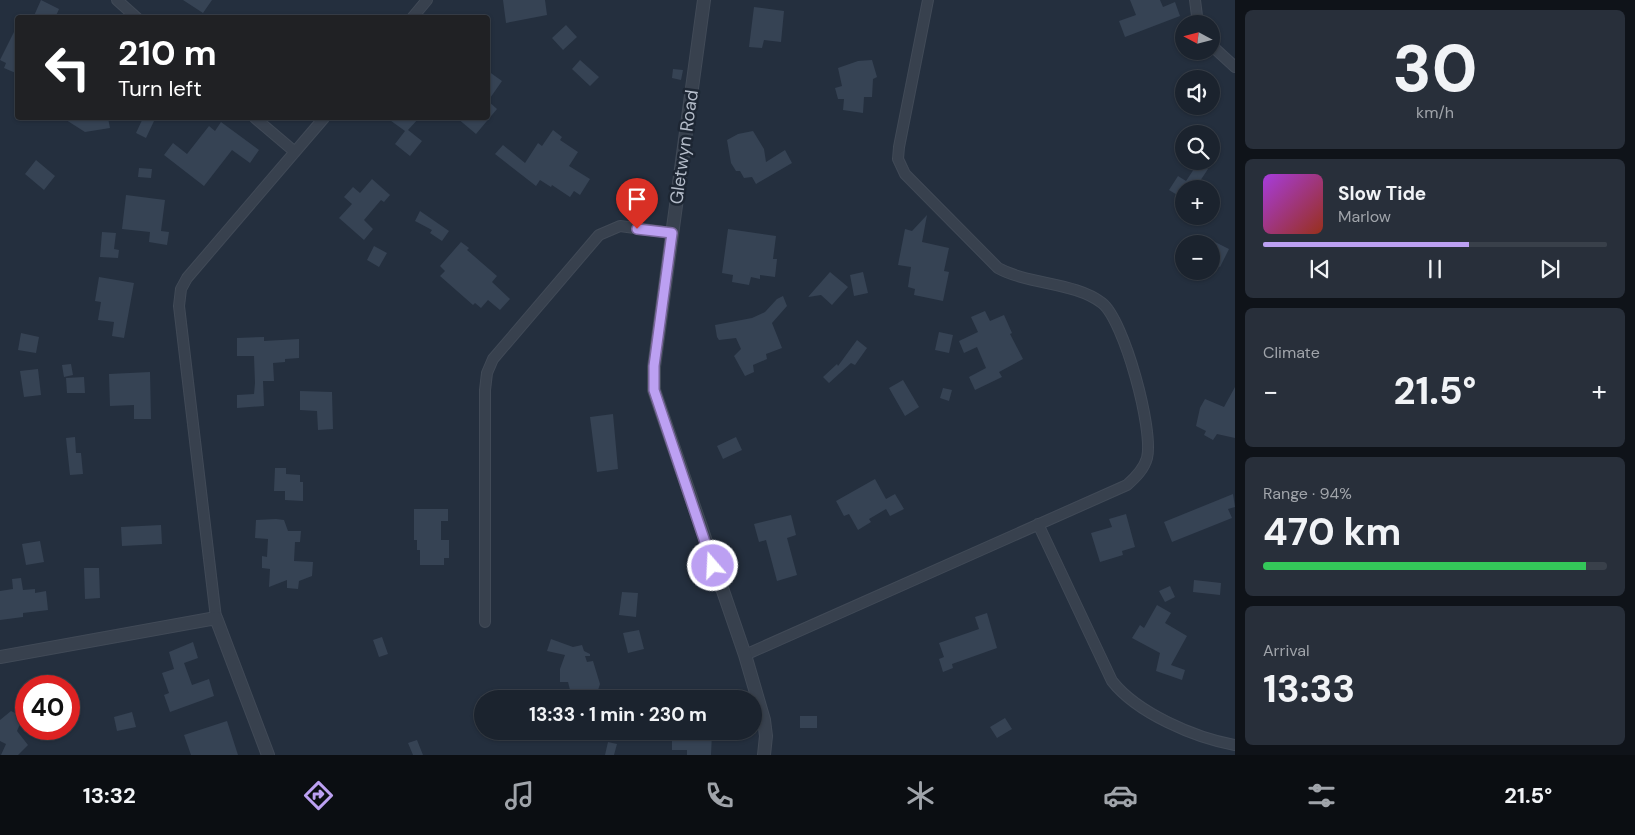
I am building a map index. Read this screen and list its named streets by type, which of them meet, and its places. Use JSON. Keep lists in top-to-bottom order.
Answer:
{
  "streets": {
    "street": ["Gletwyn Road"]
  },
  "north": "left",
  "page": {
    "tile": [
      ["30", "km/h"],
      "Climate",
      ["Range · 94%", "470 km"],
      ["Arrival", "13:33"]
    ],
    "map_buttons": ["+", "−"],
    "turn": ["210 m", "Turn left"],
    "song": ["Slow Tide", "Marlow"],
    "heat": ["−", "21.5°", "+"],
    "limit": "40",
    "trip": "13:33 · 1 min · 230 m",
    "tabs": ["13:32", "21.5°"]
  }
}
